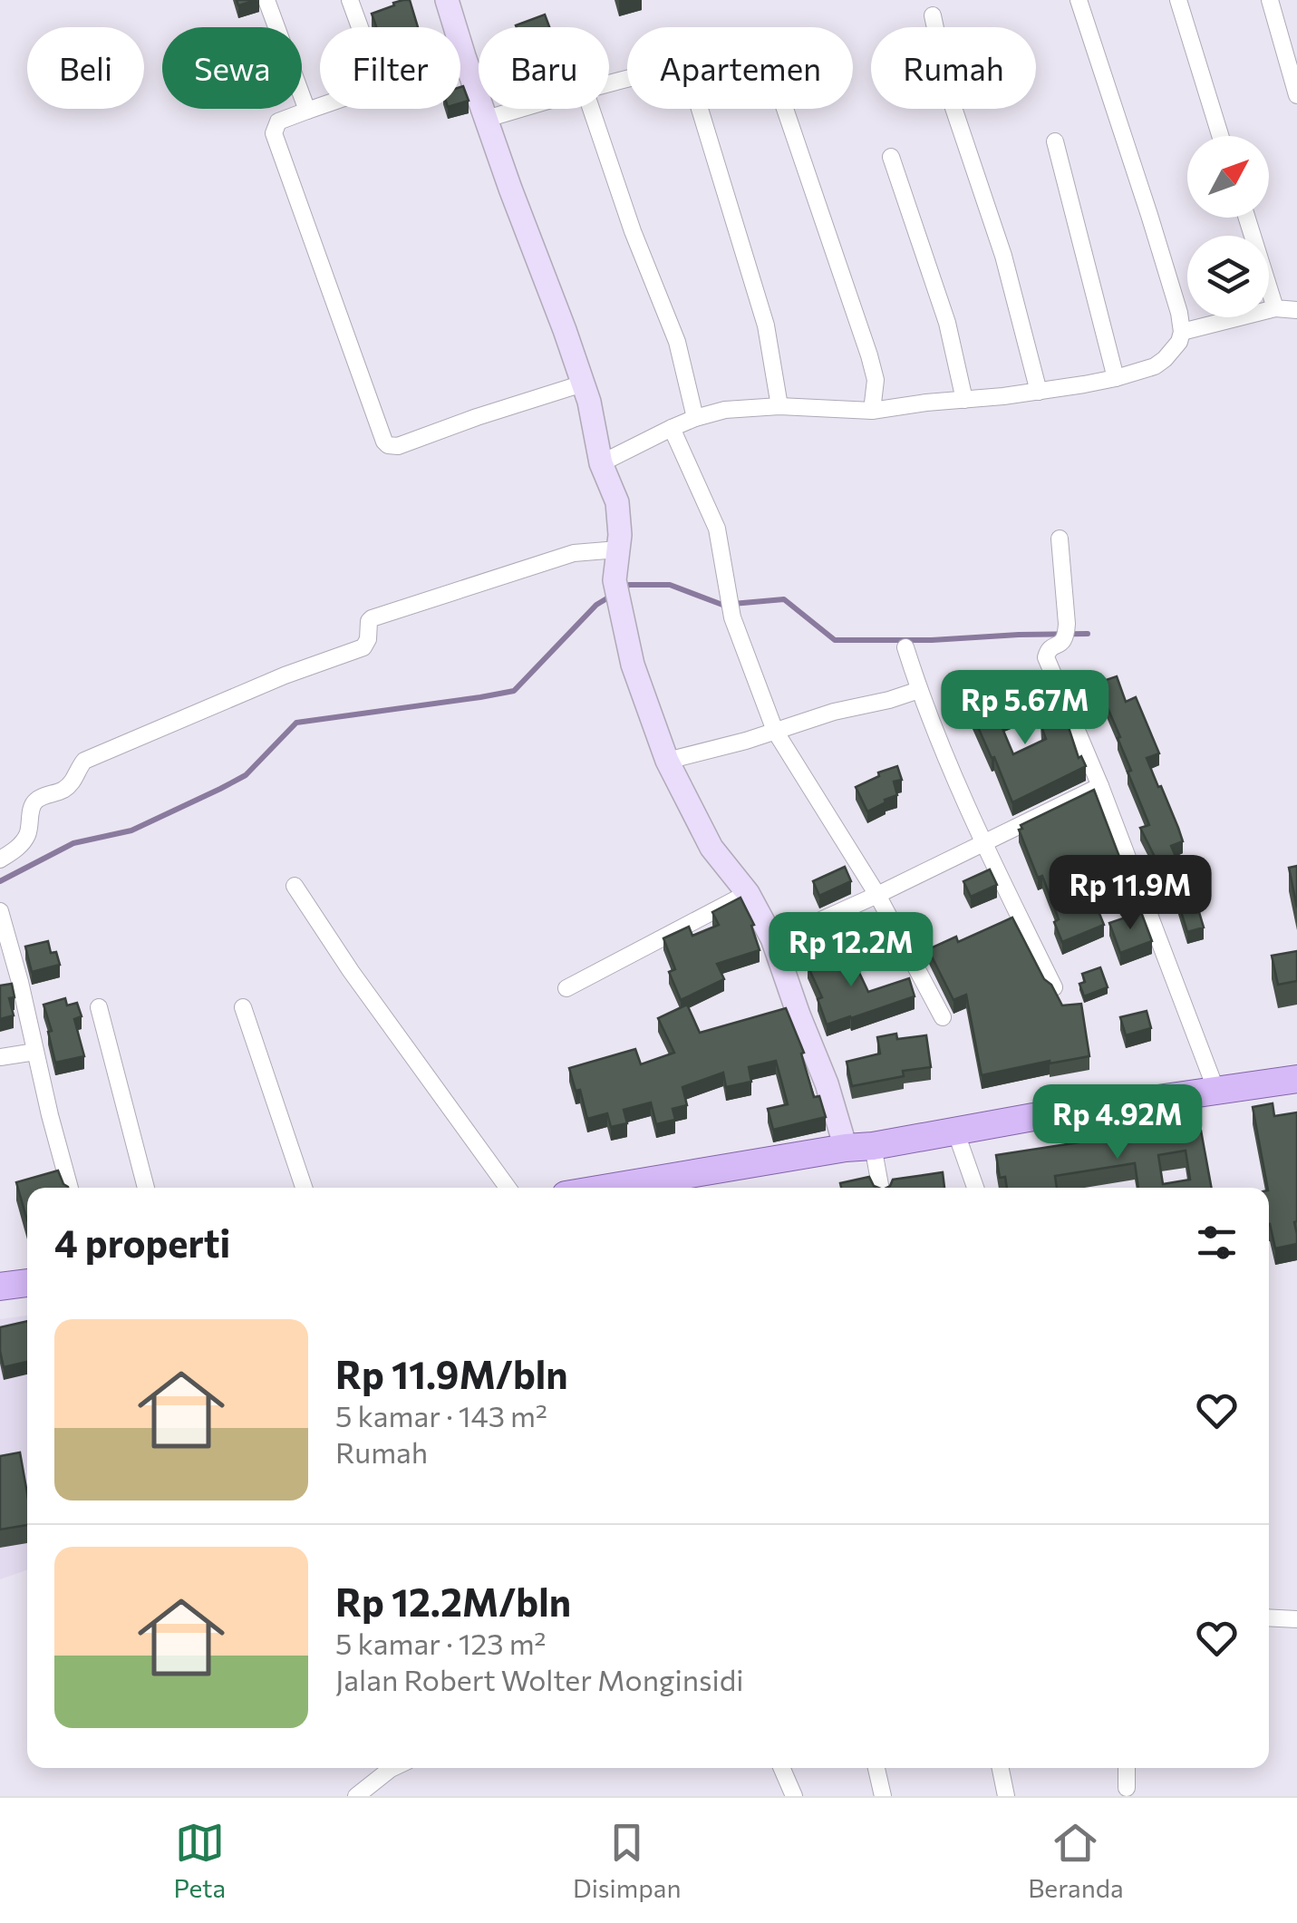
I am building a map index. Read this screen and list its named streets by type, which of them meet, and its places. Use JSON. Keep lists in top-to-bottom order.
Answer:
{
  "north": "top right",
  "page": {
    "chip": [
      "Beli",
      "Sewa",
      "Filter",
      "Baru",
      "Apartemen",
      "Rumah"
    ],
    "price": [
      "Rp 5.67M",
      "Rp 11.9M",
      "Rp 12.2M",
      "Rp 4.92M"
    ],
    "heading": "4 properti",
    "list": [
      {
        "name": "Rp 11.9M/bln",
        "note": "5 kamar · 143 m² · Rumah"
      },
      {
        "name": "Rp 12.2M/bln",
        "note": "5 kamar · 123 m² · Jalan Robert Wolter Monginsidi"
      }
    ],
    "tabs": ["Peta", "Disimpan", "Beranda"]
  }
}
